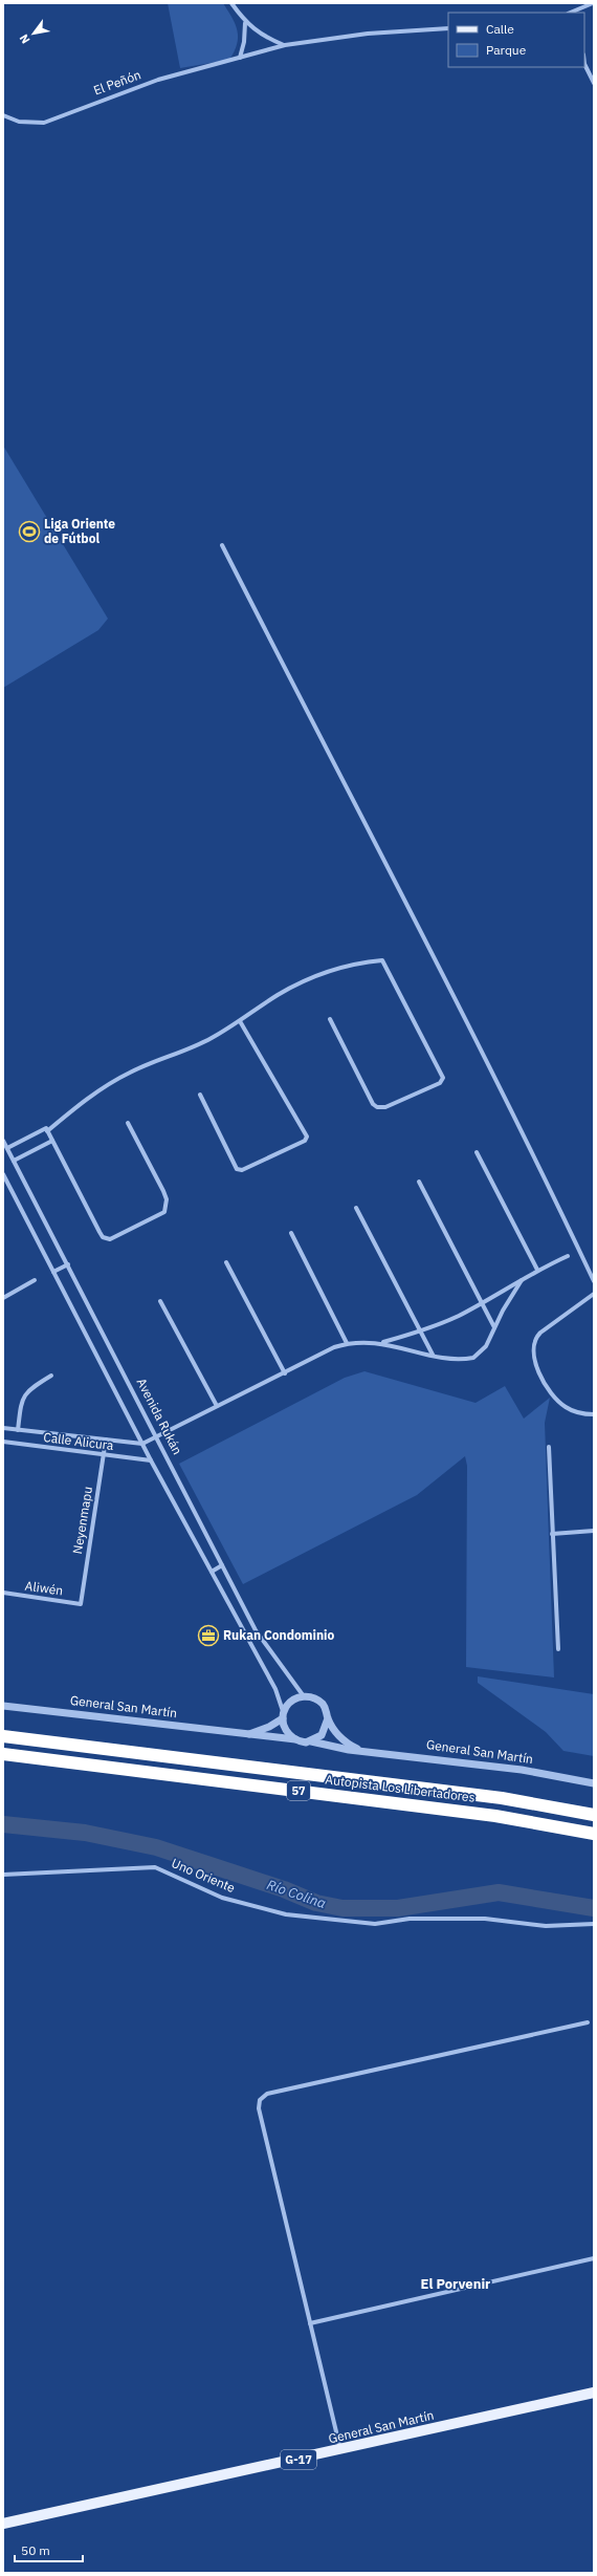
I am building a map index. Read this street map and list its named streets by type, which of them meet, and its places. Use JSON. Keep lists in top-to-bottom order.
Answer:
{
  "streets": {
    "highway": ["Autopista Los Libertadores", "57"],
    "main road": ["General San Martín", "G-17"],
    "street": [
      "El Peñón",
      "Avenida Rukán",
      "Calle Alicura",
      "Neyenmapu",
      "Aliwén",
      "Uno Oriente"
    ]
  },
  "crossings": [
    ["Avenida Rukán", "General San Martín"],
    ["Calle Alicura", "Neyenmapu"],
    ["Neyenmapu", "Aliwén"]
  ],
  "districts": ["El Porvenir"],
  "water": ["Río Colina"],
  "places": {
    "sports": ["Liga Oriente de Fútbol"],
    "office": ["Rukan Condominio"]
  },
  "legend": ["Calle", "Parque"],
  "scale_bar": "50 m",
  "north": "bottom left"
}
